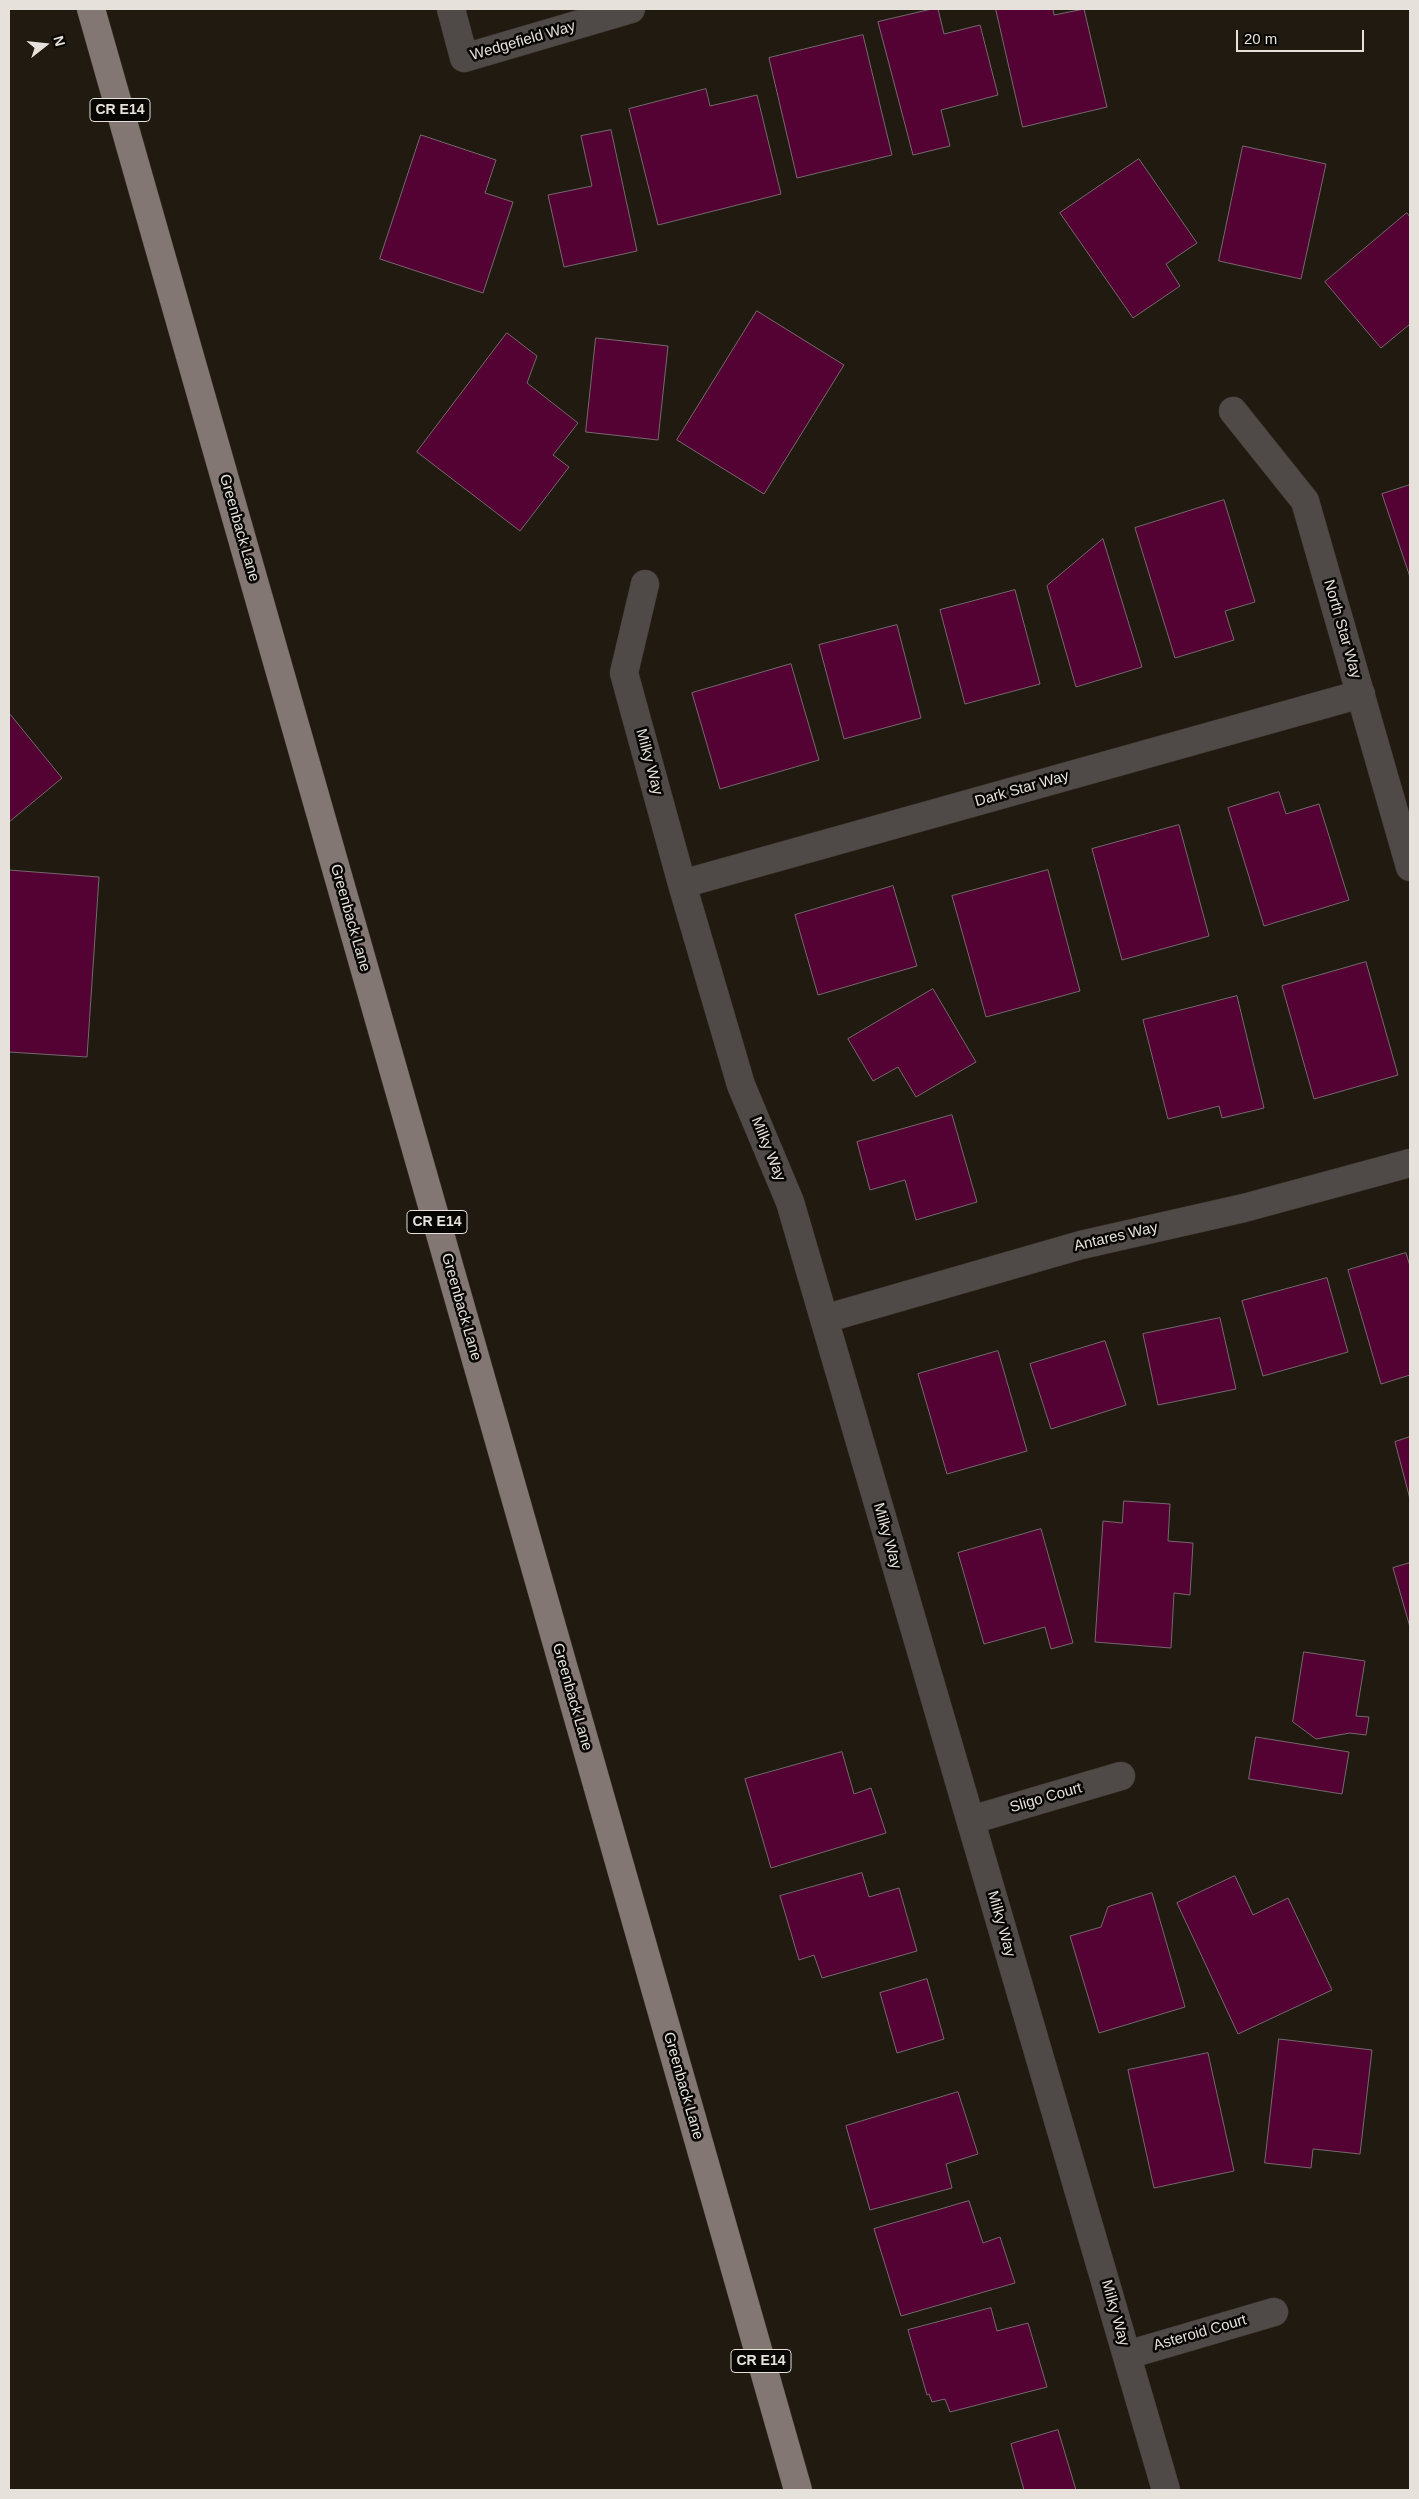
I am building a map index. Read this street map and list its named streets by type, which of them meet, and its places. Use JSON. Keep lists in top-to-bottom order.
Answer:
{
  "streets": {
    "main road": ["CR E14", "Greenback Lane"],
    "street": [
      "Wedgefield Way",
      "North Star Way",
      "Milky Way",
      "Dark Star Way",
      "Antares Way",
      "Sligo Court",
      "Asteroid Court"
    ]
  },
  "crossings": [
    ["North Star Way", "Dark Star Way"],
    ["Milky Way", "Dark Star Way"],
    ["Milky Way", "Antares Way"],
    ["Milky Way", "Sligo Court"],
    ["Milky Way", "Asteroid Court"]
  ],
  "scale_bar": "20 m",
  "north": "right"
}
